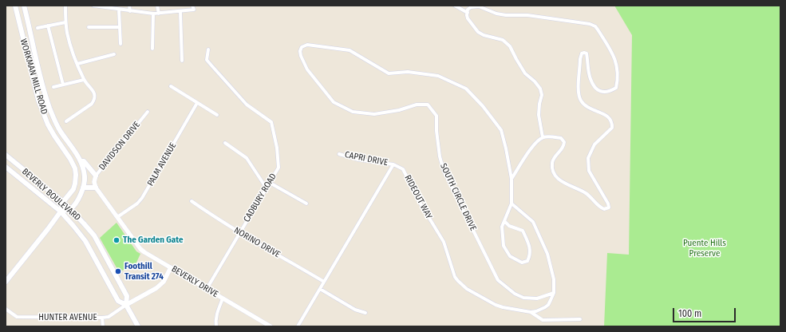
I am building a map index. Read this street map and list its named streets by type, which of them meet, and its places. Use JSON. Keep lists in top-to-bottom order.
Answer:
{
  "streets": {
    "main road": ["WORKMAN MILL ROAD", "BEVERLY BOULEVARD"],
    "street": [
      "DAVIDSON DRIVE",
      "CAPRI DRIVE",
      "PALM AVENUE",
      "RIDEOUT WAY",
      "SOUTH CIRCLE DRIVE",
      "CADBURY ROAD",
      "NORINO DRIVE",
      "BEVERLY DRIVE",
      "HUNTER AVENUE"
    ]
  },
  "crossings": [
    ["WORKMAN MILL ROAD", "BEVERLY BOULEVARD"],
    ["DAVIDSON DRIVE", "BEVERLY DRIVE"],
    ["CAPRI DRIVE", "RIDEOUT WAY"],
    ["PALM AVENUE", "BEVERLY DRIVE"],
    ["BEVERLY BOULEVARD", "HUNTER AVENUE"],
    ["CADBURY ROAD", "NORINO DRIVE"],
    ["CADBURY ROAD", "BEVERLY DRIVE"],
    ["BEVERLY DRIVE", "HUNTER AVENUE"]
  ],
  "parks": ["Puente Hills Preserve"],
  "places": ["The Garden Gate", "Foothill Transit 274"],
  "scale_bar": "100 m"
}
